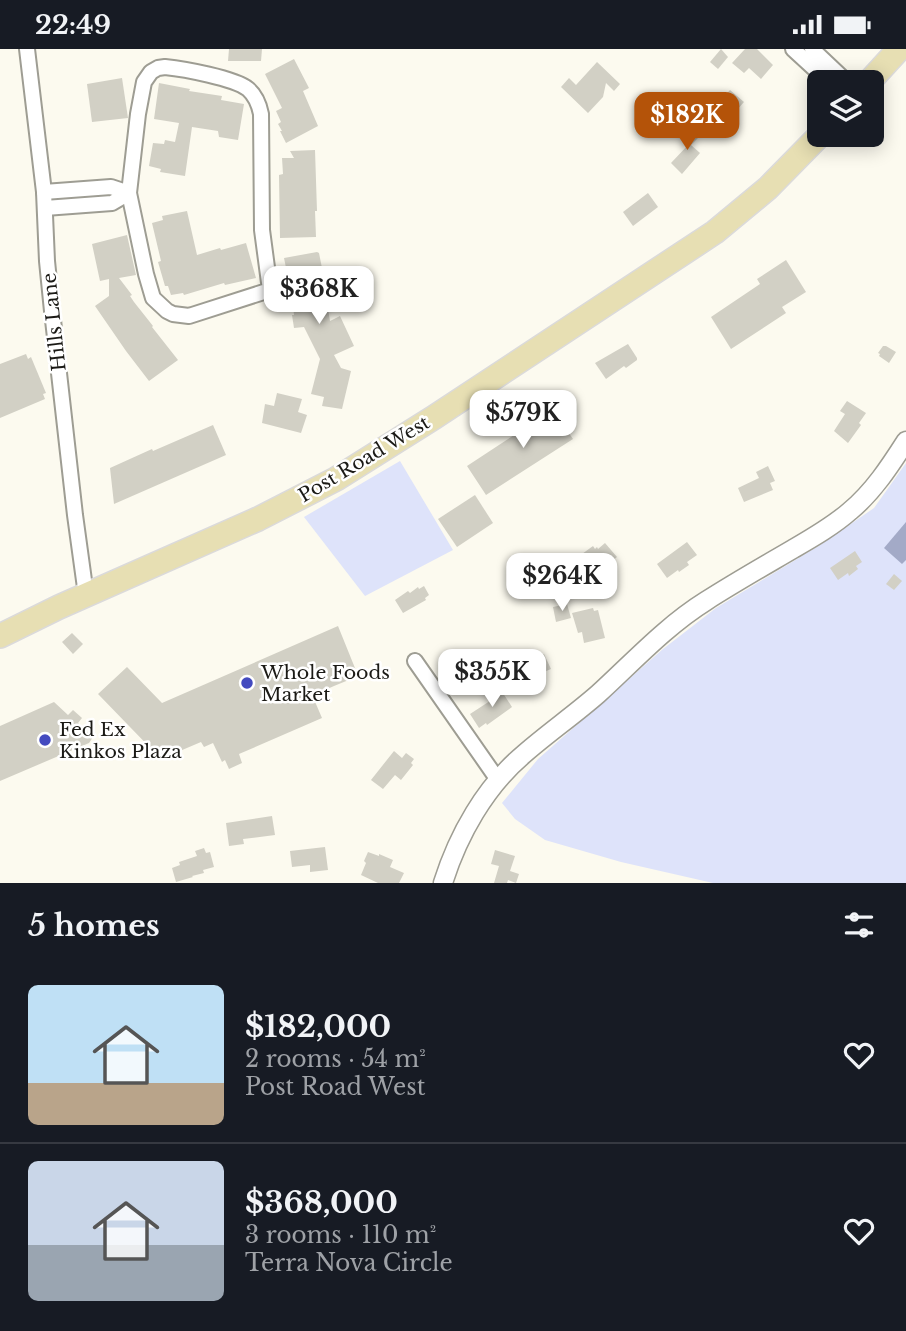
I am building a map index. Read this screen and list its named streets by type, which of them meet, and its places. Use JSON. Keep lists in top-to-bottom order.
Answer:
{
  "streets": {
    "main road": ["Post Road West"],
    "street": ["Hills Lane"]
  },
  "crossings": [
    ["Hills Lane", "Post Road West"]
  ],
  "places": ["Whole Foods Market", "Fed Ex Kinkos Plaza"],
  "page": {
    "status": "22:49",
    "price": [
      "$182K",
      "$368K",
      "$579K",
      "$264K",
      "$355K"
    ],
    "heading": "5 homes",
    "list": [
      {
        "name": "$182,000",
        "note": "2 rooms · 54 m² · Post Road West"
      },
      {
        "name": "$368,000",
        "note": "3 rooms · 110 m² · Terra Nova Circle"
      }
    ]
  }
}
